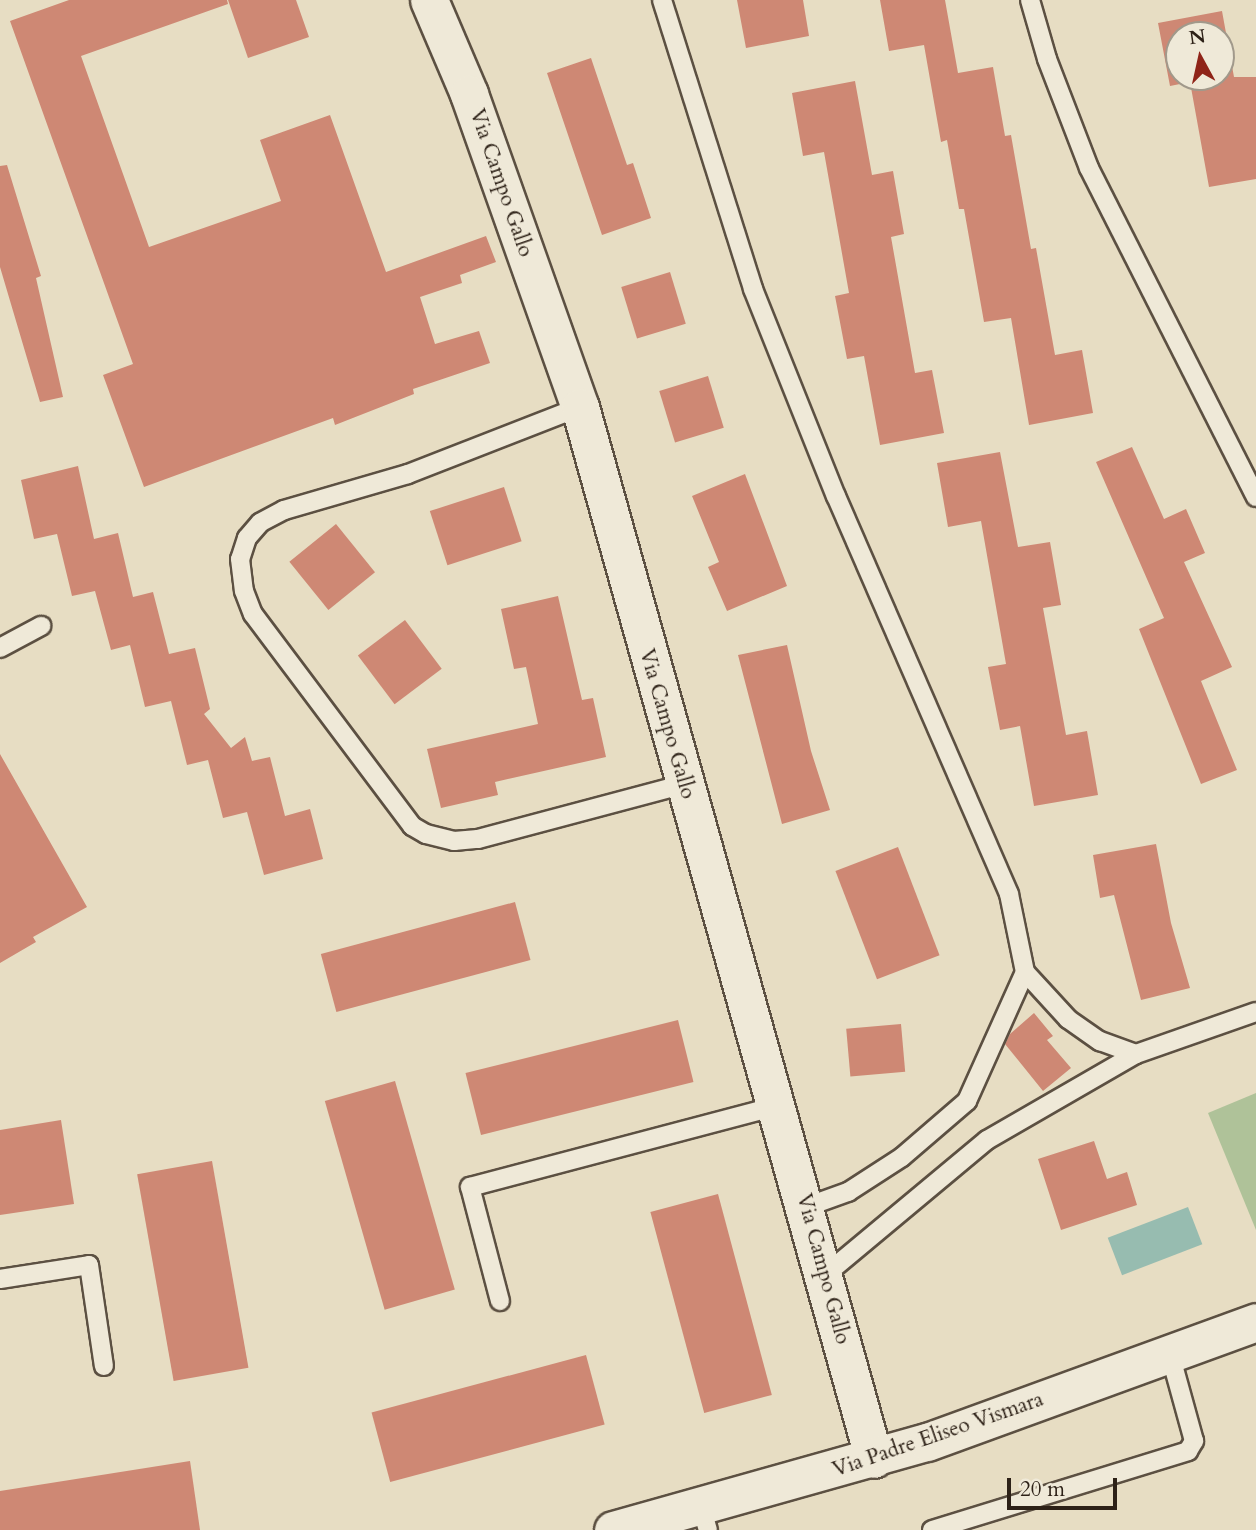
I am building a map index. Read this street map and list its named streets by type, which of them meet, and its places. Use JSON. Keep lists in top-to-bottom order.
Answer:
{
  "streets": {
    "street": ["Via Campo Gallo", "Via Padre Eliseo Vismara"]
  },
  "crossings": [
    ["Via Campo Gallo", "Via Padre Eliseo Vismara"]
  ],
  "scale_bar": "20 m",
  "north": "top"
}
